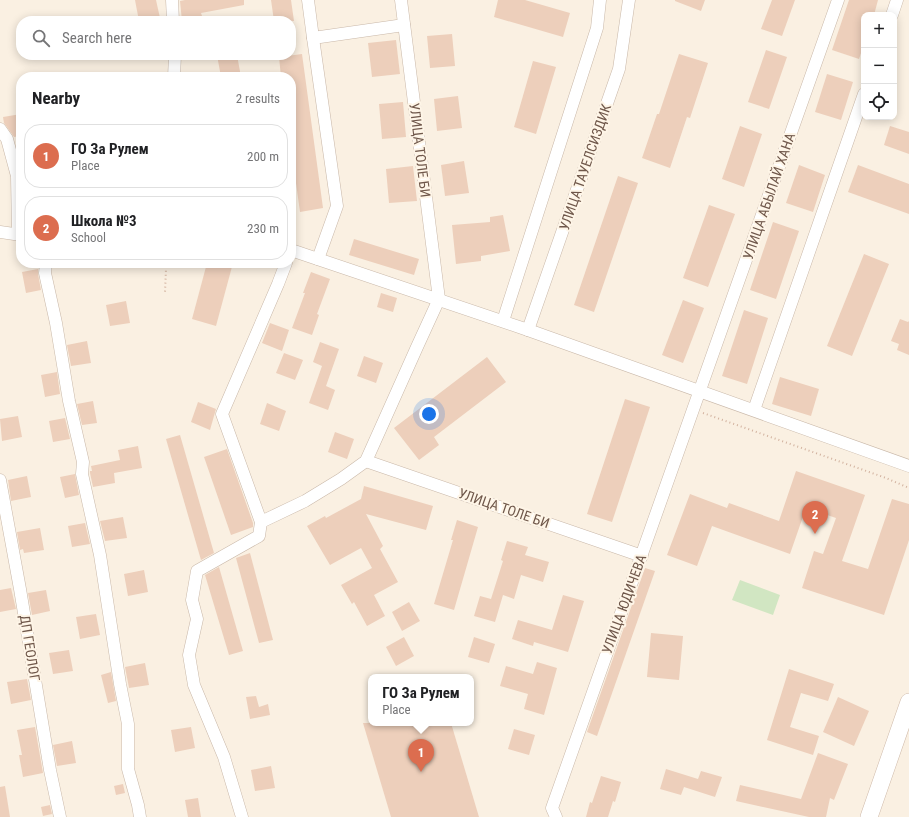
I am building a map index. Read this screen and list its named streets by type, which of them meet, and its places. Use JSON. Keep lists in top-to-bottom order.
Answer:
{
  "streets": {
    "street": [
      "УЛИЦА ТОЛЕ БИ",
      "УЛИЦА ТАУЕЛСИЗДИК",
      "УЛИЦА АБЫЛАЙ ХАНА",
      "УЛИЦА ЮДИЧЕВА",
      "ДП ГЕОЛОГ"
    ]
  },
  "crossings": [
    ["УЛИЦА ТОЛЕ БИ", "УЛИЦА ЮДИЧЕВА"],
    ["УЛИЦА АБЫЛАЙ ХАНА", "УЛИЦА ЮДИЧЕВА"]
  ],
  "page": {
    "map_buttons": ["+", "−"],
    "search": "Search here",
    "heading": ["Nearby", "2 results"],
    "list": [
      {
        "mark": "1",
        "name": "ГО За Рулем",
        "note": "Place",
        "value": "200 m"
      },
      {
        "mark": "2",
        "name": "Школа №3",
        "note": "School",
        "value": "230 m"
      }
    ],
    "pins": ["2", "1"],
    "popup": ["ГО За Рулем", "Place"]
  }
}
